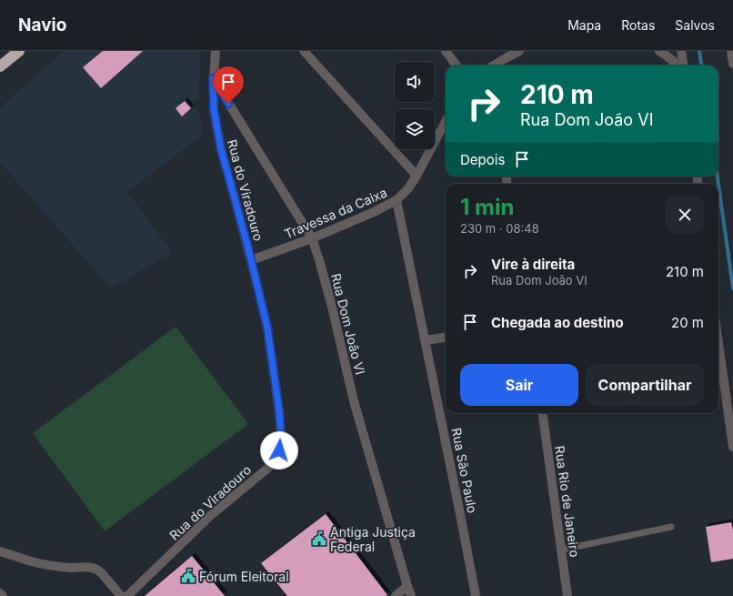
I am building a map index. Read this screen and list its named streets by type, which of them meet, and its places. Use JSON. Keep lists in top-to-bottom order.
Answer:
{
  "streets": {
    "street": [
      "Rua do Viradouro",
      "Travessa da Caixa",
      "Rua Dom João VI",
      "Rua São Paulo",
      "Rua Rio de Janeiro"
    ]
  },
  "crossings": [
    ["Rua do Viradouro", "Travessa da Caixa"],
    ["Rua do Viradouro", "Rua Dom João VI"],
    ["Travessa da Caixa", "Rua Dom João VI"],
    ["Travessa da Caixa", "Rua São Paulo"]
  ],
  "places": {
    "public building": ["Antiga Justiça Federal", "Fórum Eleitoral"]
  },
  "page": {
    "header": "Navio",
    "nav": ["Mapa", "Rotas", "Salvos"],
    "turn": ["210 m", "Rua Dom João VI"],
    "then": "Depois",
    "heading": ["1 min", "230 m · 08:48"],
    "list": [
      {
        "name": "Vire à direita",
        "note": "Rua Dom João VI",
        "value": "210 m"
      },
      {
        "name": "Chegada ao destino",
        "value": "20 m"
      }
    ],
    "buttons": ["Sair", "Compartilhar"]
  }
}
